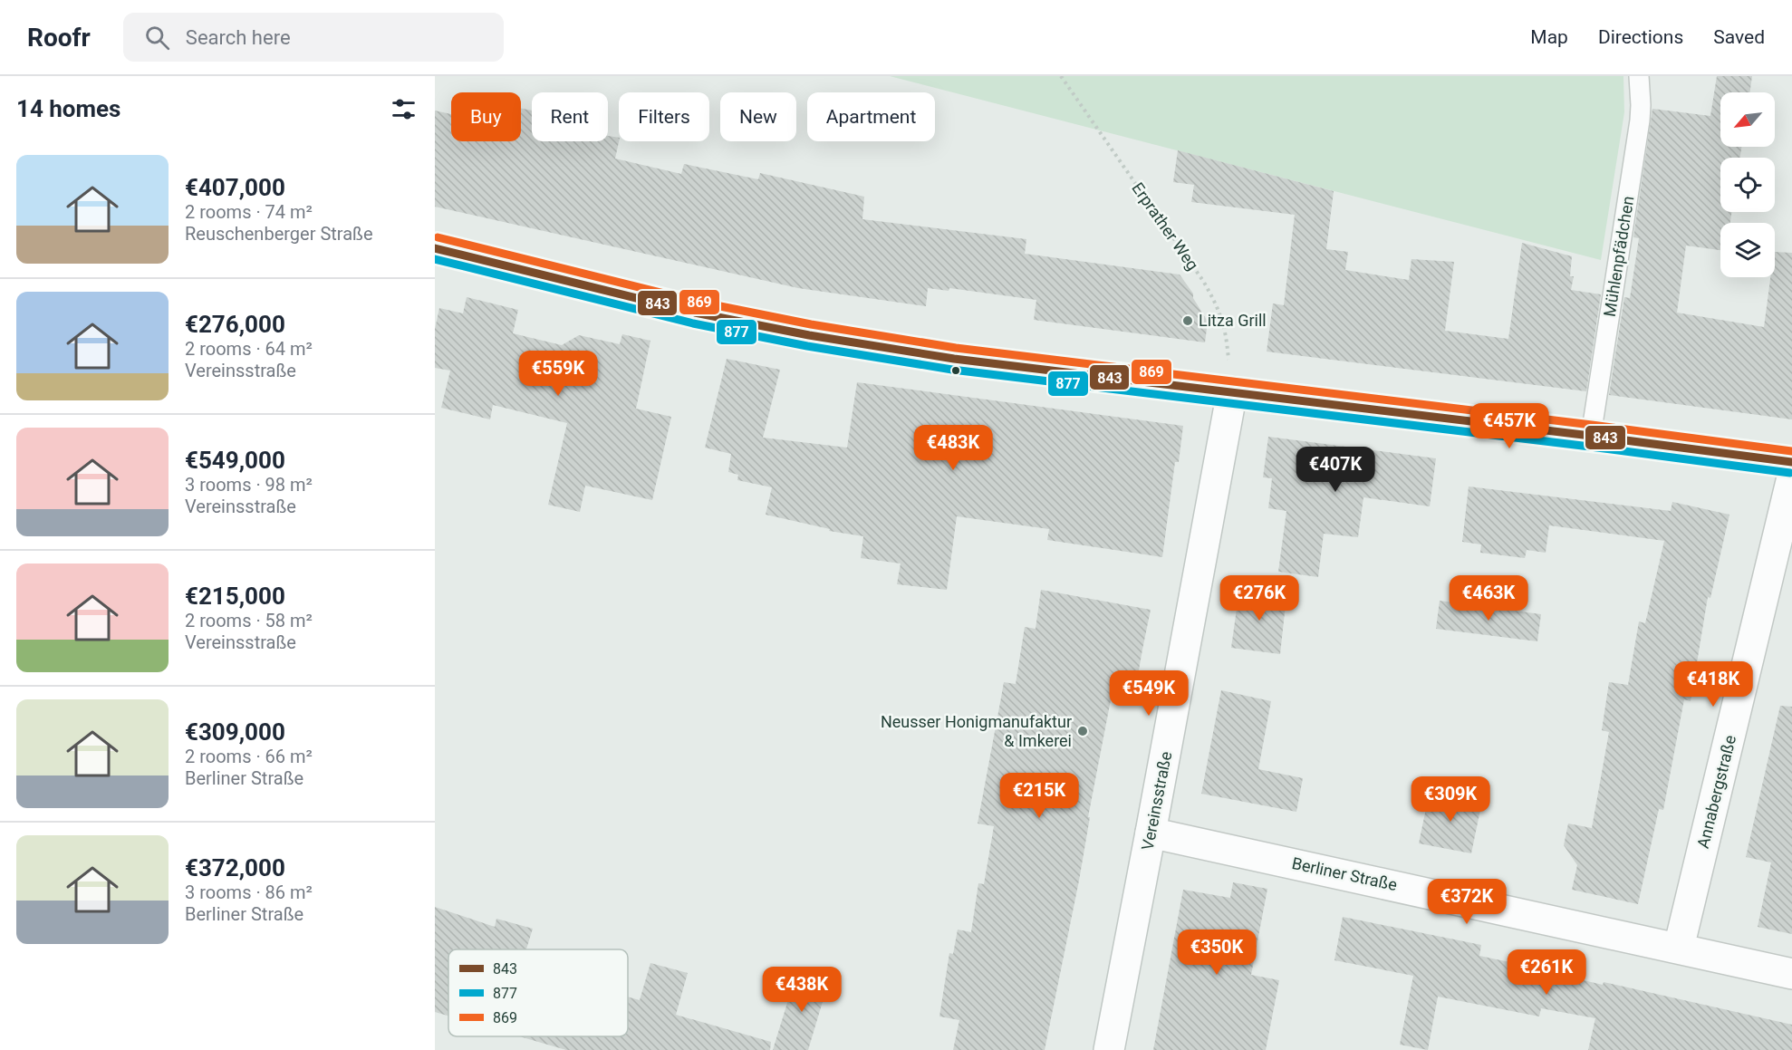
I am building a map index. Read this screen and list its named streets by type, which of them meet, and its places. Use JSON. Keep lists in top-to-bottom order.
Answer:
{
  "streets": {
    "main road": ["Annabergstraße", "Vereinsstraße", "Berliner Straße"],
    "lane": ["Mühlenpfädchen"],
    "path": ["Erprather Weg"]
  },
  "crossings": [
    ["Erprather Weg", "Vereinsstraße"],
    ["Annabergstraße", "Berliner Straße"],
    ["Vereinsstraße", "Berliner Straße"]
  ],
  "places": ["Litza Grill", "Neusser Honigmanufaktur & Imkerei"],
  "lines": ["transit line 869", "transit line 843", "transit line 877"],
  "legend": ["843", "877", "869"],
  "north": "bottom left",
  "page": {
    "header": "Roofr",
    "search": "Search here",
    "nav": ["Map", "Directions", "Saved"],
    "heading": "14 homes",
    "chip": [
      "Buy",
      "Rent",
      "Filters",
      "New",
      "Apartment"
    ],
    "list": [
      {
        "name": "€407,000",
        "note": "2 rooms · 74 m² · Reuschenberger Straße"
      },
      {
        "name": "€276,000",
        "note": "2 rooms · 64 m² · Vereinsstraße"
      },
      {
        "name": "€549,000",
        "note": "3 rooms · 98 m² · Vereinsstraße"
      },
      {
        "name": "€215,000",
        "note": "2 rooms · 58 m² · Vereinsstraße"
      },
      {
        "name": "€309,000",
        "note": "2 rooms · 66 m² · Berliner Straße"
      },
      {
        "name": "€372,000",
        "note": "3 rooms · 86 m² · Berliner Straße"
      }
    ],
    "price": [
      "€559K",
      "€457K",
      "€483K",
      "€407K",
      "€276K",
      "€463K",
      "€418K",
      "€549K",
      "€215K",
      "€309K",
      "€372K",
      "€350K",
      "€261K",
      "€438K"
    ]
  }
}
